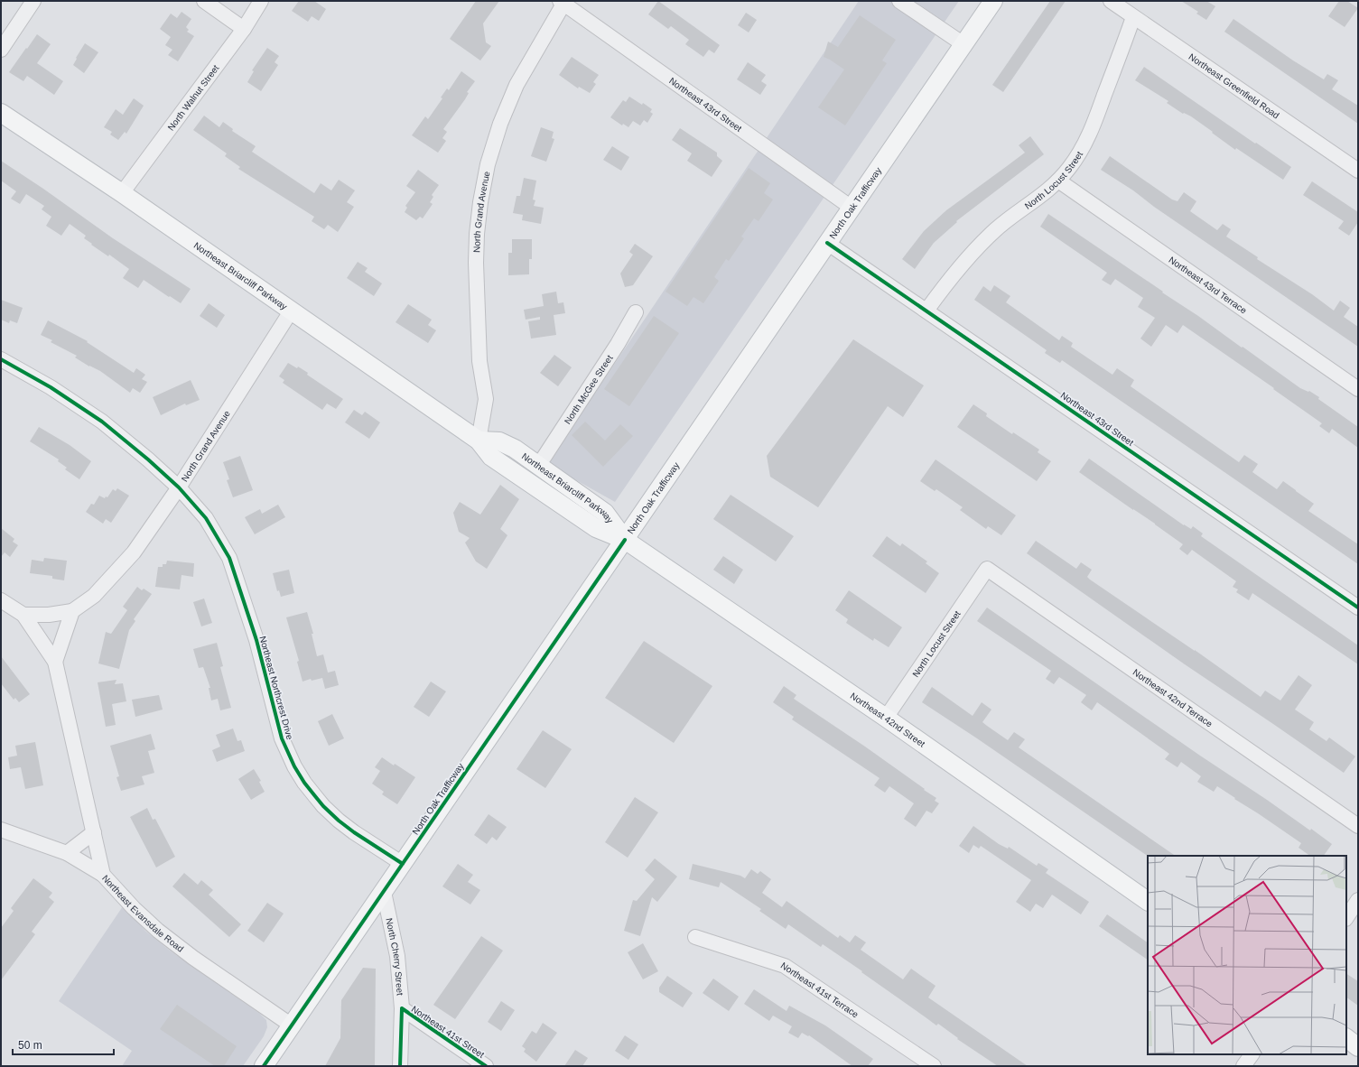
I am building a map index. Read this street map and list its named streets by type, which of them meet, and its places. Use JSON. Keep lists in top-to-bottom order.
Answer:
{
  "streets": {
    "main road": ["North Oak Trafficway", "Northeast Briarcliff Parkway", "Northeast 42nd Street"],
    "street": [
      "Northeast Greenfield Road",
      "North Walnut Street",
      "Northeast 43rd Street",
      "North Locust Street",
      "North Grand Avenue",
      "Northeast 43rd Terrace",
      "North McGee Street",
      "Northeast Northcrest Drive",
      "Northeast 42nd Terrace",
      "Northeast Evansdale Road",
      "North Cherry Street",
      "Northeast 41st Terrace",
      "Northeast 41st Street"
    ]
  },
  "crossings": [
    ["Northeast Greenfield Road", "North Locust Street"],
    ["North Walnut Street", "Northeast Briarcliff Parkway"],
    ["Northeast 43rd Street", "North Locust Street"],
    ["Northeast 43rd Street", "North Oak Trafficway"],
    ["Northeast 43rd Street", "North Grand Avenue"],
    ["North Locust Street", "Northeast 43rd Terrace"],
    ["North Locust Street", "Northeast 42nd Terrace"],
    ["North Locust Street", "Northeast 42nd Street"],
    ["North Oak Trafficway", "Northeast Briarcliff Parkway"],
    ["North Oak Trafficway", "Northeast Northcrest Drive"],
    ["North Oak Trafficway", "Northeast 42nd Street"],
    ["North Oak Trafficway", "Northeast Evansdale Road"],
    ["North Oak Trafficway", "North Cherry Street"],
    ["North Grand Avenue", "Northeast Briarcliff Parkway"],
    ["North Grand Avenue", "Northeast Northcrest Drive"],
    ["Northeast Briarcliff Parkway", "North McGee Street"],
    ["Northeast Briarcliff Parkway", "Northeast 42nd Street"],
    ["North Cherry Street", "Northeast 41st Street"]
  ],
  "scale_bar": "50 m"
}
